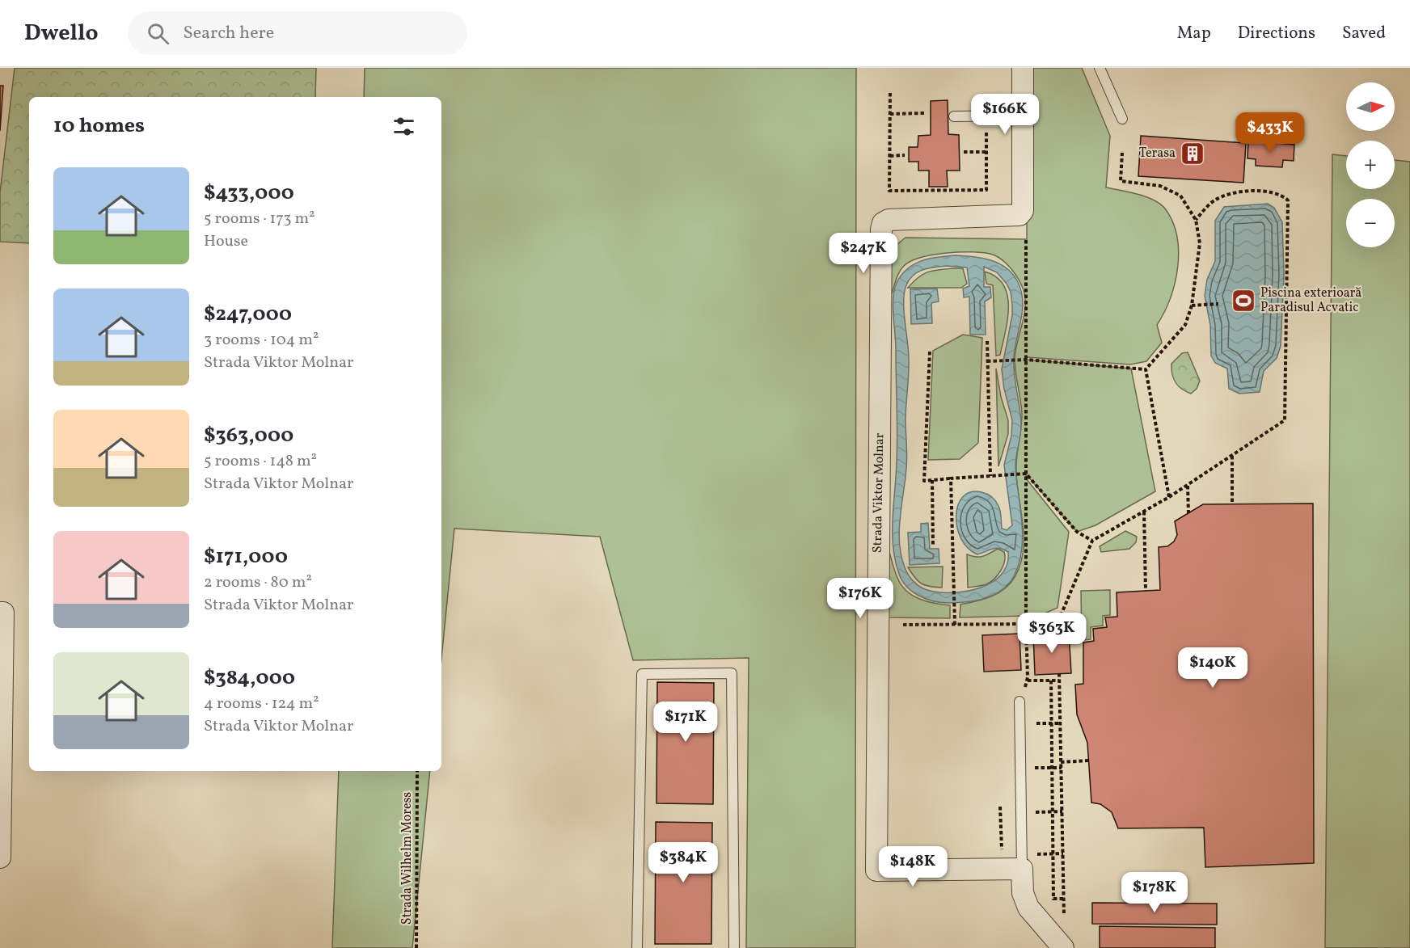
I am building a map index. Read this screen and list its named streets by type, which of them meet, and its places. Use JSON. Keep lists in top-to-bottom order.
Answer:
{
  "streets": {
    "street": ["Strada Viktor Molnar"],
    "path": ["Strada Wilhelm Moress"]
  },
  "places": {
    "building": ["Terasa"],
    "sports": ["Piscina exterioară Paradisul Acvatic"]
  },
  "north": "right",
  "page": {
    "header": "Dwello",
    "search": "Search here",
    "nav": ["Map", "Directions", "Saved"],
    "map_buttons": ["+", "−"],
    "price": [
      "$166K",
      "$433K",
      "$247K",
      "$176K",
      "$363K",
      "$140K",
      "$171K",
      "$384K",
      "$148K",
      "$178K"
    ],
    "heading": "10 homes",
    "list": [
      {
        "name": "$433,000",
        "note": "5 rooms · 173 m² · House"
      },
      {
        "name": "$247,000",
        "note": "3 rooms · 104 m² · Strada Viktor Molnar"
      },
      {
        "name": "$363,000",
        "note": "5 rooms · 148 m² · Strada Viktor Molnar"
      },
      {
        "name": "$171,000",
        "note": "2 rooms · 80 m² · Strada Viktor Molnar"
      },
      {
        "name": "$384,000",
        "note": "4 rooms · 124 m² · Strada Viktor Molnar"
      }
    ]
  }
}
